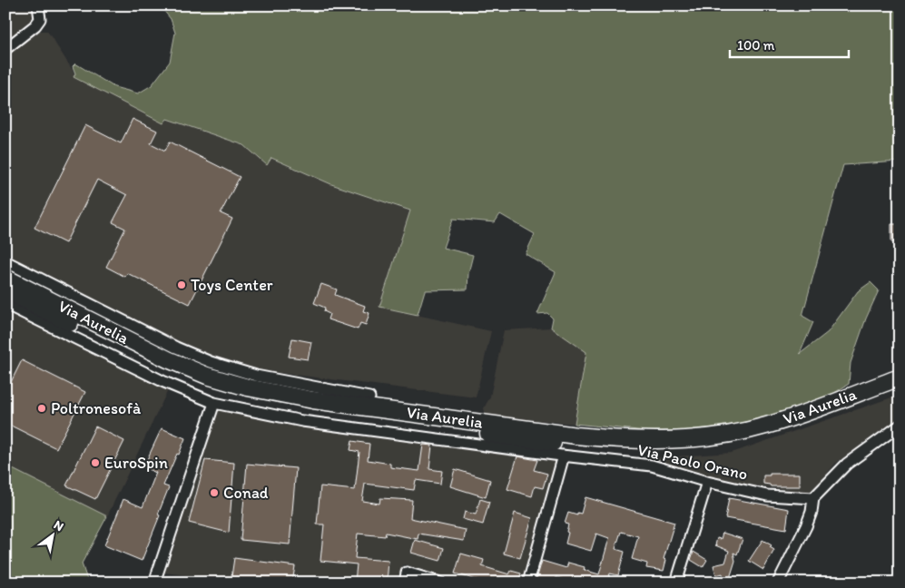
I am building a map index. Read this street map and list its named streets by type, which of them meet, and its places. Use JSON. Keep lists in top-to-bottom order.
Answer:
{
  "streets": {
    "highway": ["Via Aurelia"],
    "street": ["Via Paolo Orano"]
  },
  "crossings": [
    ["Via Aurelia", "Via Paolo Orano"]
  ],
  "places": [
    "Toys Center",
    "Poltronesofà",
    "EuroSpin",
    "Conad"
  ],
  "scale_bar": "100 m",
  "north": "top right"
}
